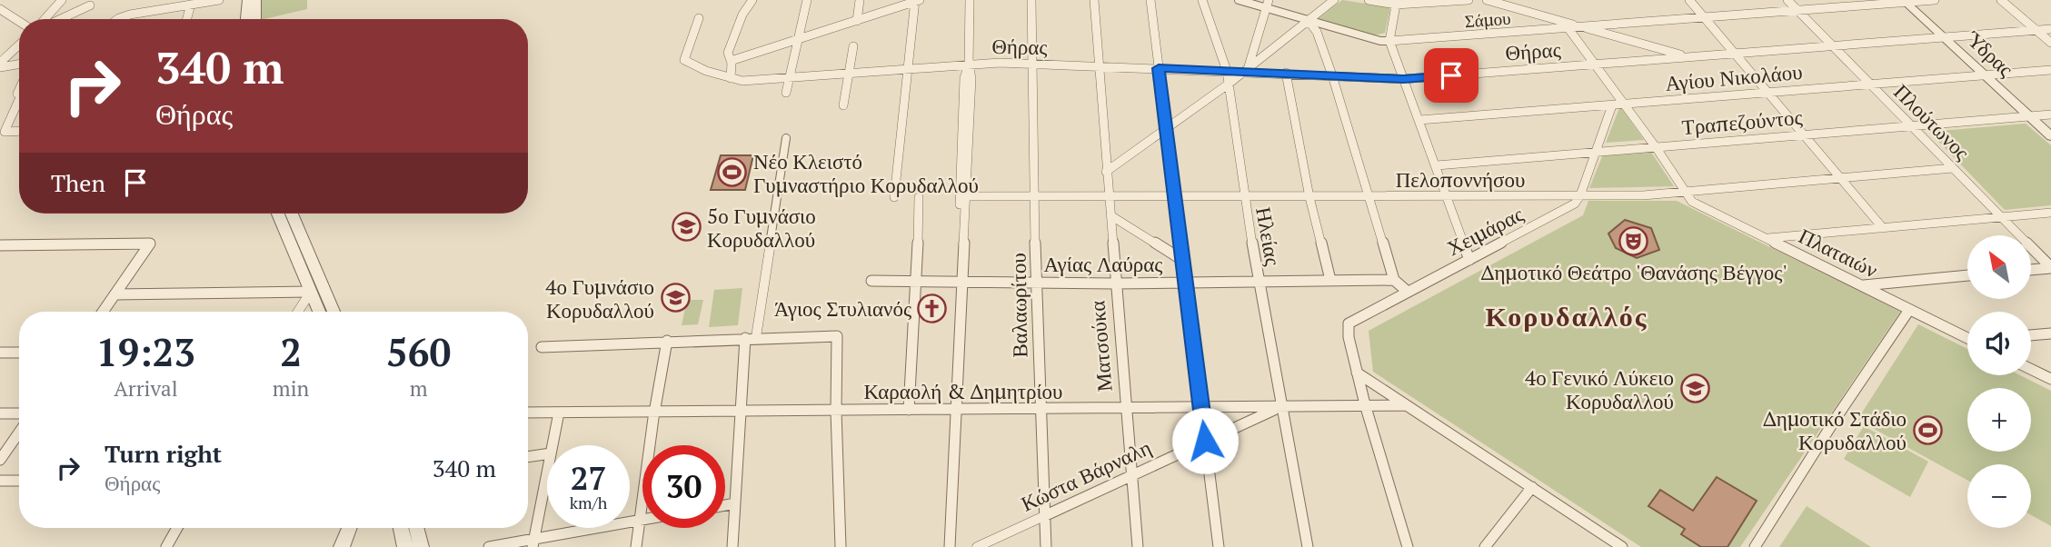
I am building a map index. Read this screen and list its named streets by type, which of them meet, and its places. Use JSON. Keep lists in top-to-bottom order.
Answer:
{
  "streets": {
    "street": [
      "Σάμου",
      "Θήρας",
      "Ύδρας",
      "Αγίου Νικολάου",
      "Τραπεζούντος",
      "Πλούτωνος",
      "Πελοποννήσου",
      "Χειμάρας",
      "Ηλείας",
      "Πλαταιών",
      "Αγίας Λαύρας",
      "Βαλαωρίτου",
      "Ματσούκα",
      "Καραολή & Δημητρίου",
      "Κώστα Βάρναλη"
    ]
  },
  "crossings": [
    ["Σάμου", "Ύδρας"],
    ["Σάμου", "Πλούτωνος"],
    ["Θήρας", "Ύδρας"],
    ["Θήρας", "Πλούτωνος"],
    ["Θήρας", "Ηλείας"],
    ["Θήρας", "Βαλαωρίτου"],
    ["Θήρας", "Ματσούκα"],
    ["Ύδρας", "Αγίου Νικολάου"],
    ["Ύδρας", "Τραπεζούντος"],
    ["Αγίου Νικολάου", "Πλούτωνος"],
    ["Τραπεζούντος", "Πλούτωνος"],
    ["Πλούτωνος", "Πελοποννήσου"],
    ["Πελοποννήσου", "Χειμάρας"],
    ["Πελοποννήσου", "Ηλείας"],
    ["Πελοποννήσου", "Πλαταιών"],
    ["Πελοποννήσου", "Βαλαωρίτου"],
    ["Πελοποννήσου", "Ματσούκα"],
    ["Ηλείας", "Αγίας Λαύρας"],
    ["Ηλείας", "Καραολή & Δημητρίου"],
    ["Ηλείας", "Κώστα Βάρναλη"],
    ["Αγίας Λαύρας", "Βαλαωρίτου"],
    ["Αγίας Λαύρας", "Ματσούκα"],
    ["Βαλαωρίτου", "Καραολή & Δημητρίου"],
    ["Βαλαωρίτου", "Κώστα Βάρναλη"],
    ["Ματσούκα", "Καραολή & Δημητρίου"],
    ["Ματσούκα", "Κώστα Βάρναλη"],
    ["Καραολή & Δημητρίου", "Κώστα Βάρναλη"]
  ],
  "districts": ["Κορυδαλλός"],
  "places": {
    "sports": ["Νέο Κλειστό Γυμναστήριο Κορυδαλλού", "Δημοτικό Στάδιο Κορυδαλλού"],
    "school or university": ["5ο Γυμνάσιο Κορυδαλλού", "4ο Γυμνάσιο Κορυδαλλού", "4ο Γενικό Λύκειο Κορυδαλλού"],
    "theatre": ["Δημοτικό Θεάτρο 'Θανάσης Βέγγος'"],
    "church": ["Άγιος Στυλιανός"]
  },
  "north": "top left",
  "page": {
    "turn": ["340 m", "Θήρας"],
    "then": "Then",
    "map_buttons": ["+", "−"],
    "eta": [
      "19:23",
      "Arrival",
      "2",
      "min",
      "560",
      "m"
    ],
    "list": [
      {
        "name": "Turn right",
        "note": "Θήρας",
        "value": "340 m"
      }
    ],
    "speed": "27 km/h",
    "limit": "30"
  }
}
